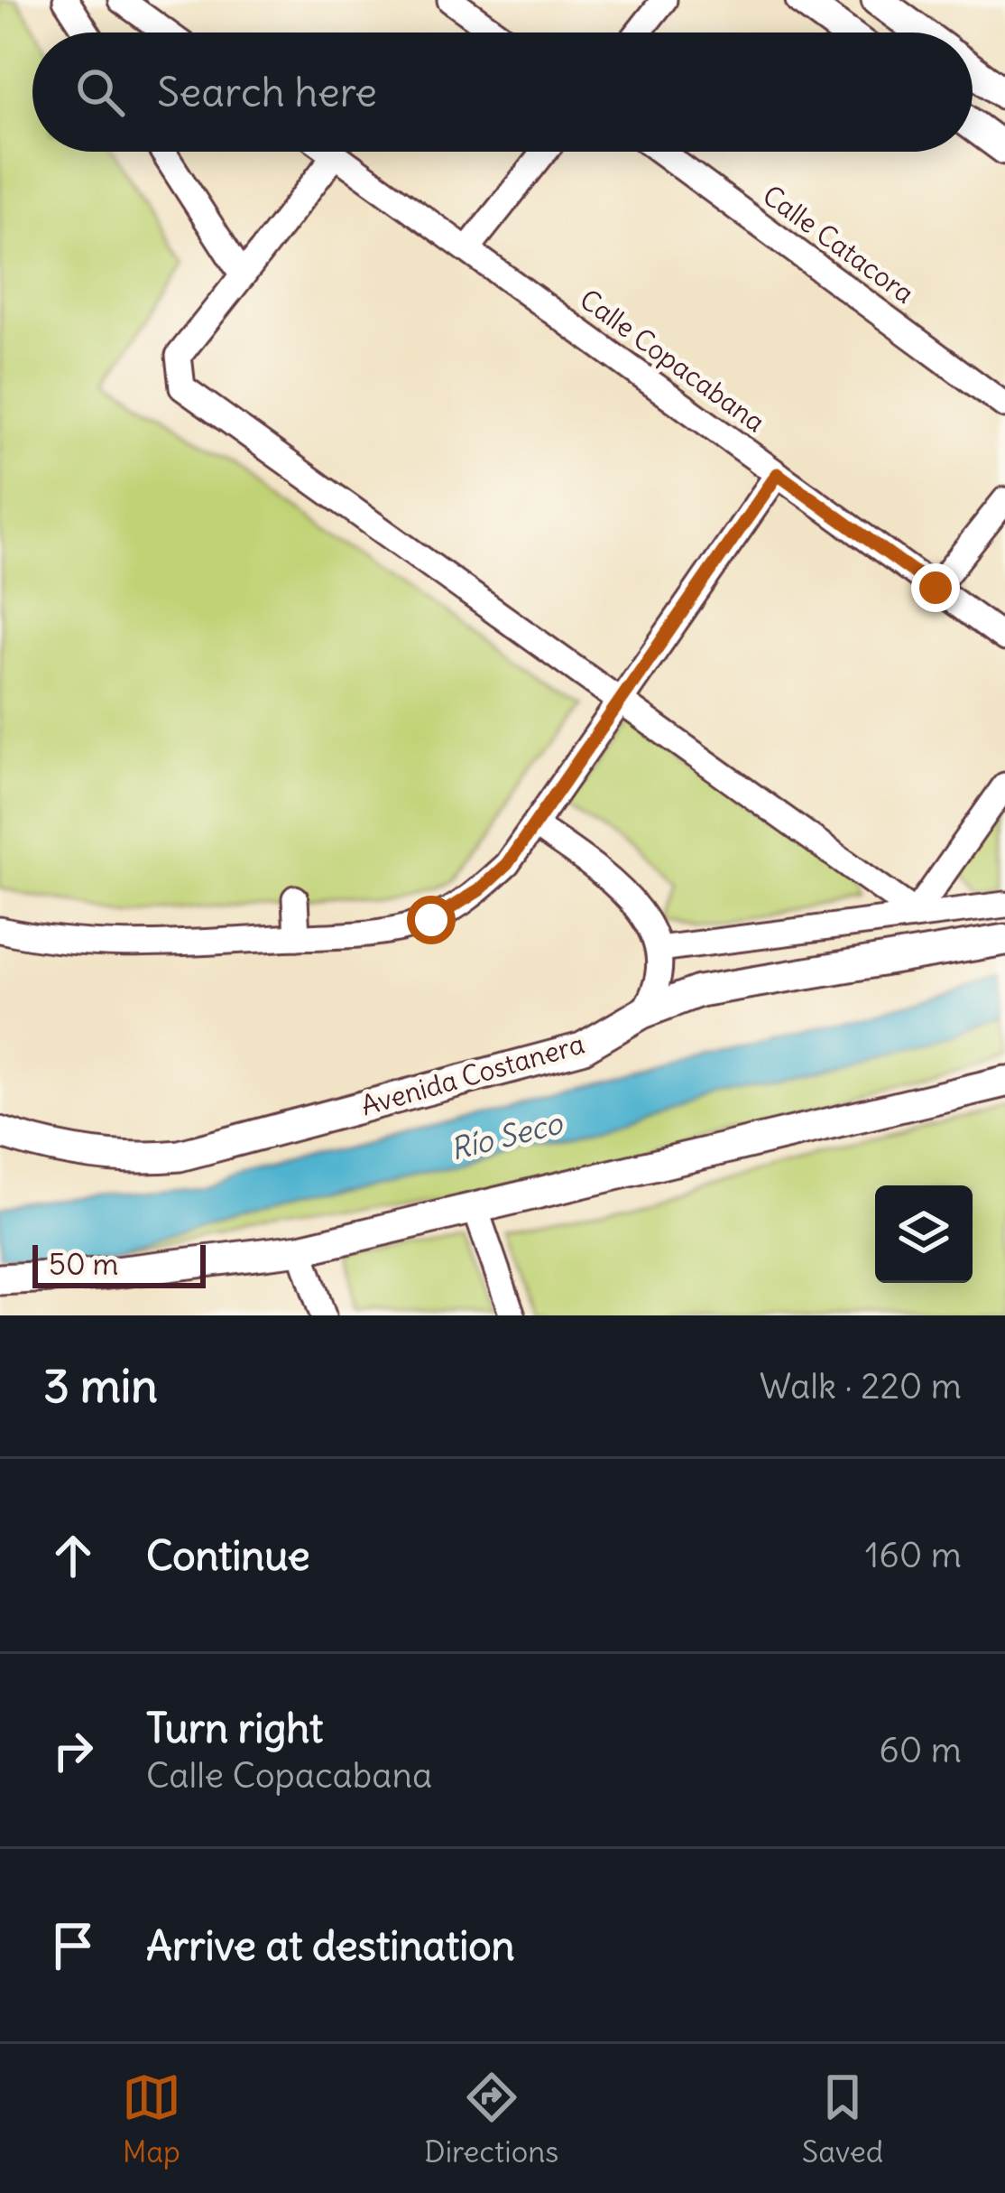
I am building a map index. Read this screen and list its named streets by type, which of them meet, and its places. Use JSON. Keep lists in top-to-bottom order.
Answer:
{
  "streets": {
    "main road": ["Avenida Costanera"],
    "street": ["Calle Catacora", "Calle Copacabana"]
  },
  "water": ["Río Seco"],
  "scale_bar": "50 m",
  "page": {
    "search": "Search here",
    "scale": "50 m",
    "heading": ["3 min", "Walk · 220 m"],
    "list": [
      ["Continue", "160 m"],
      ["Turn right", "Calle Copacabana", "60 m"],
      "Arrive at destination"
    ],
    "nav": ["Map", "Directions", "Saved"]
  }
}
